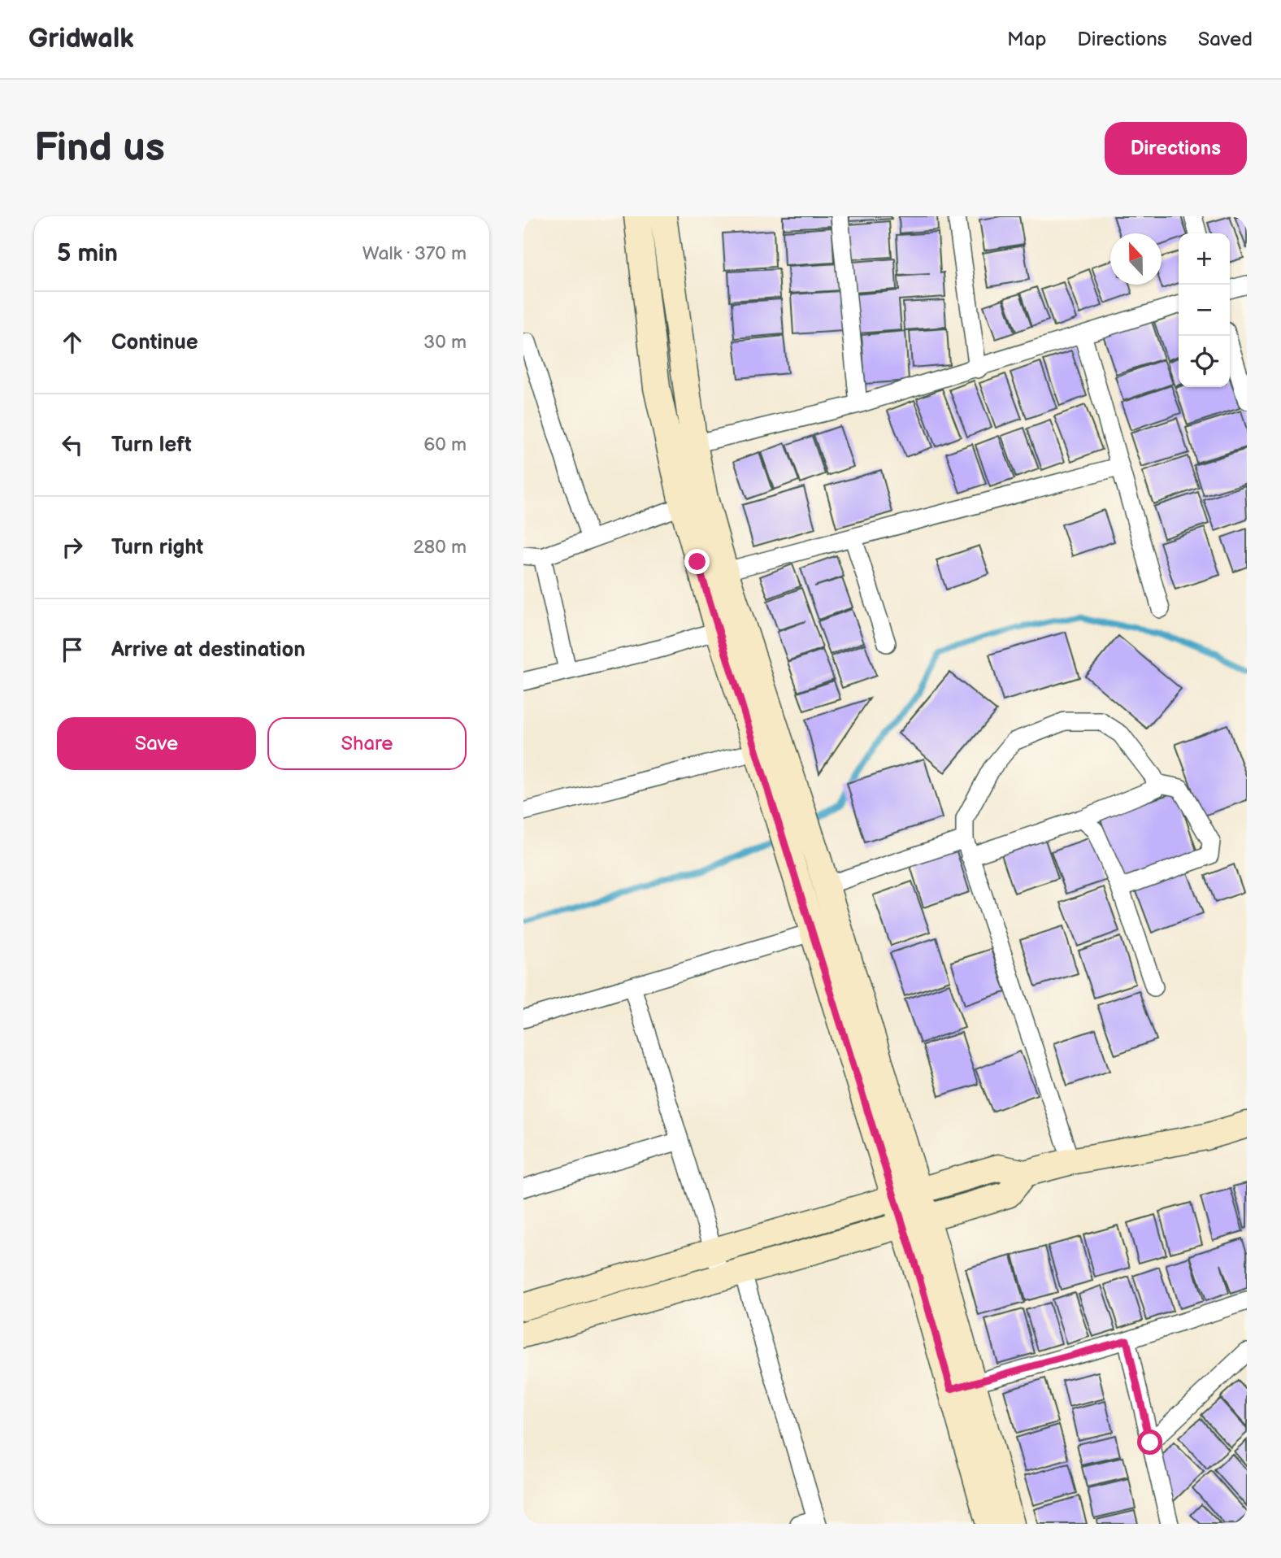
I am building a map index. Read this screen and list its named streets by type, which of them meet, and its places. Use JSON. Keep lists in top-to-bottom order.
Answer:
{
  "north": "top",
  "page": {
    "header": "Gridwalk",
    "nav": ["Map", "Directions", "Saved"],
    "buttons": [
      "Directions",
      ["Save", "Share"]
    ],
    "title": "Find us",
    "heading": ["5 min", "Walk · 370 m"],
    "map_buttons": ["+", "−"],
    "list": [
      ["Continue", "30 m"],
      ["Turn left", "60 m"],
      ["Turn right", "280 m"],
      "Arrive at destination"
    ]
  }
}
